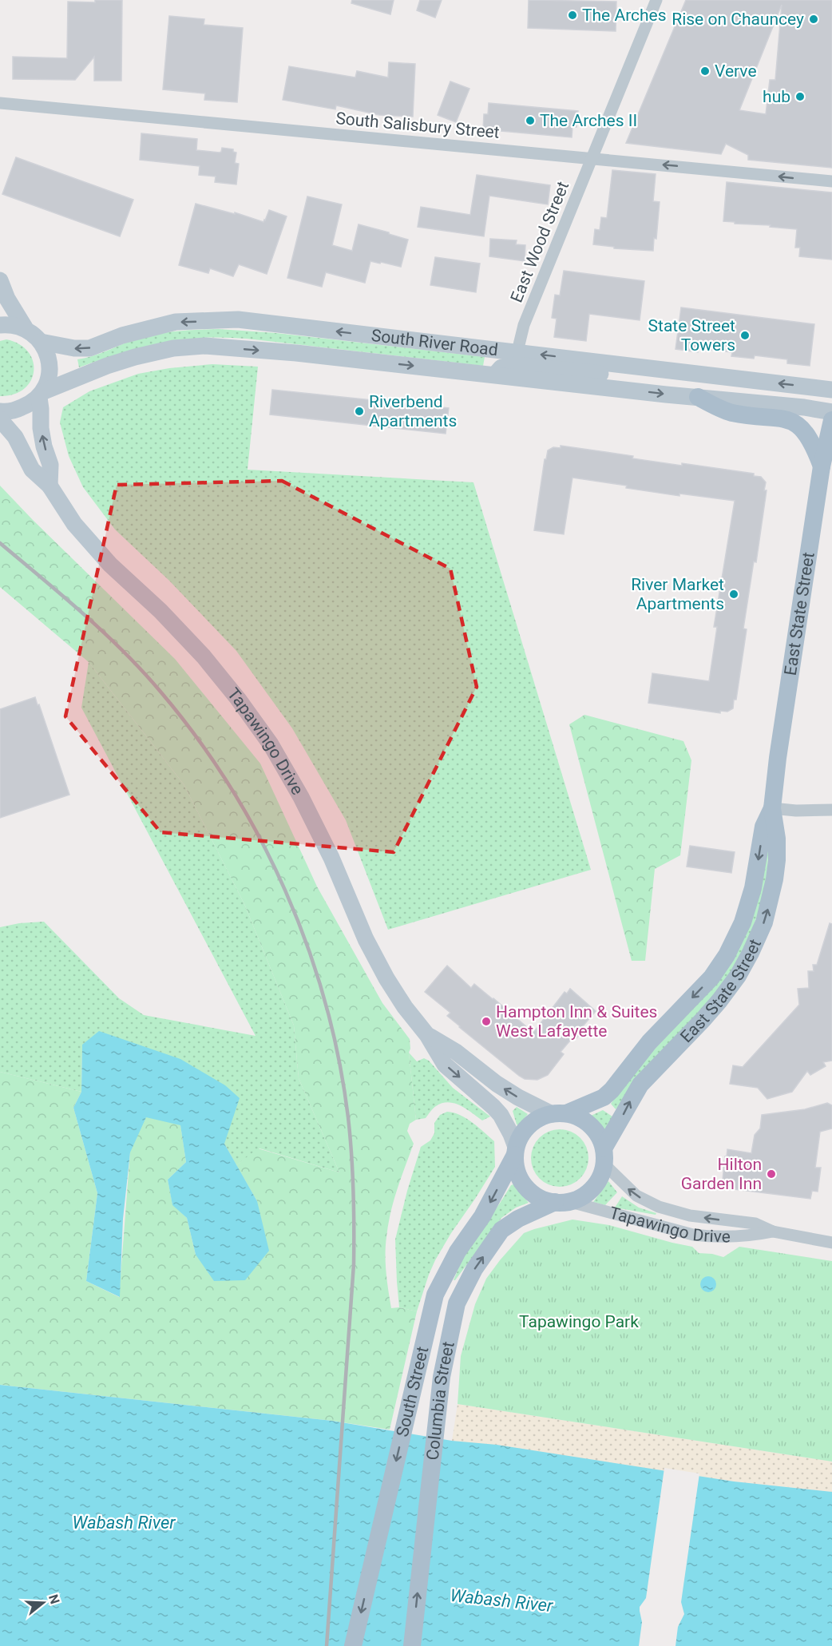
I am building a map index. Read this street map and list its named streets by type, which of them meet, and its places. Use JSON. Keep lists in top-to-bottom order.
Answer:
{
  "streets": {
    "main road": [
      "South River Road",
      "East State Street",
      "Tapawingo Drive",
      "South Street",
      "Columbia Street"
    ],
    "street": ["South Salisbury Street", "East Wood Street"]
  },
  "crossings": [
    ["South Salisbury Street", "East Wood Street"],
    ["East Wood Street", "South River Road"],
    ["East State Street", "Tapawingo Drive"],
    ["East State Street", "South Street"],
    ["East State Street", "Columbia Street"],
    ["Tapawingo Drive", "South Street"],
    ["Tapawingo Drive", "Columbia Street"],
    ["South Street", "Columbia Street"]
  ],
  "one_way": ["South Street", "Columbia Street"],
  "water": ["Wabash River"],
  "parks": ["Tapawingo Park"],
  "places": [
    "The Arches",
    "Rise on Chauncey",
    "Verve",
    "hub",
    "The Arches II",
    "State Street Towers",
    "Riverbend Apartments",
    "River Market Apartments",
    "Hampton Inn & Suites West Lafayette",
    "Hilton Garden Inn"
  ],
  "north": "right"
}
